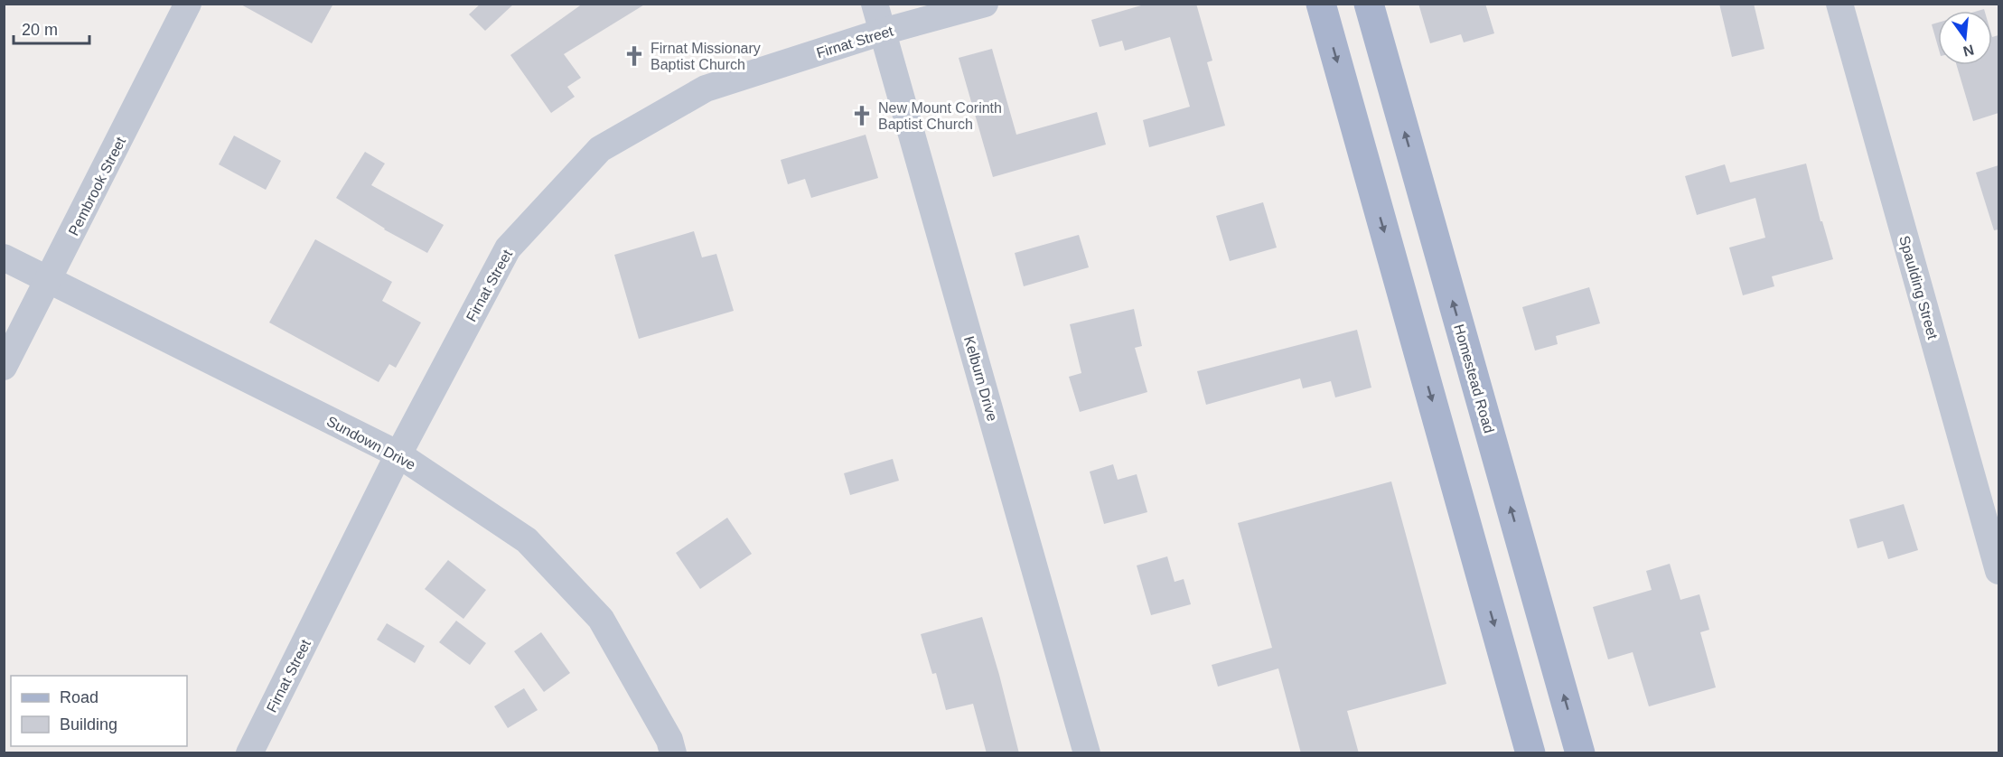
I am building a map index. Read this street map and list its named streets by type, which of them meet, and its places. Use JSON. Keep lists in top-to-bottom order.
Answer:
{
  "streets": {
    "main road": ["Homestead Road"],
    "street": [
      "Firnat Street",
      "Pembrook Street",
      "Spaulding Street",
      "Kelburn Drive",
      "Sundown Drive"
    ]
  },
  "crossings": [
    ["Firnat Street", "Kelburn Drive"],
    ["Firnat Street", "Sundown Drive"],
    ["Pembrook Street", "Sundown Drive"]
  ],
  "places": {
    "church": ["Firnat Missionary Baptist Church", "New Mount Corinth Baptist Church"]
  },
  "legend": ["Road", "Building"],
  "scale_bar": "20 m",
  "north": "bottom"
}
